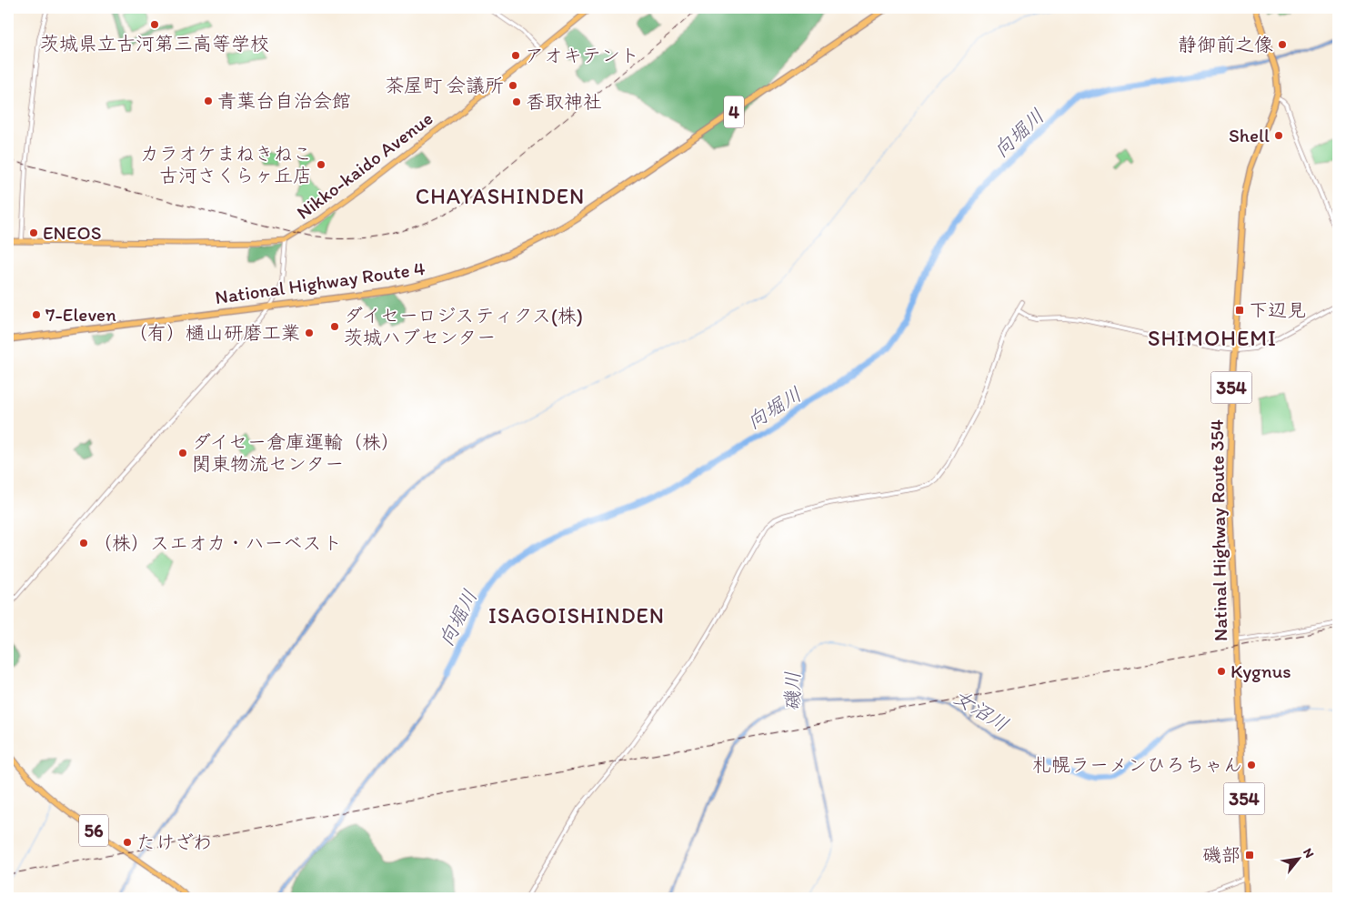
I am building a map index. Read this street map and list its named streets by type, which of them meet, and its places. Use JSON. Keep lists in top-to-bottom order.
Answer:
{
  "streets": {
    "highway": [
      "4",
      "National Highway Route 4",
      "354",
      "Natinal Highway Route 354"
    ],
    "main road": ["Nikko-kaido Avenue", "56"]
  },
  "districts": ["CHAYASHINDEN", "SHIMOHEMI", "ISAGOISHINDEN"],
  "water": ["向堀川", "磯川", "女沼川"],
  "places": {
    "other": [
      "茨城県立古河第三高等学校",
      "静御前之像",
      "アオキテント",
      "茶屋町 会議所",
      "青葉台自治会館",
      "香取神社",
      "Shell",
      "カラオケまねきねこ 古河さくらヶ丘店",
      "ENEOS",
      "7-Eleven",
      "ダイセーロジスティクス(株) 茨城ハブセンター",
      "（有）樋山研磨工業",
      "ダイセー倉庫運輸（株） 関東物流センター",
      "（株）スエオカ・ハーベスト",
      "Kygnus",
      "札幌ラーメンひろちゃん",
      "たけざわ"
    ],
    "transit": ["下辺見", "磯部"]
  },
  "north": "top right"
}
